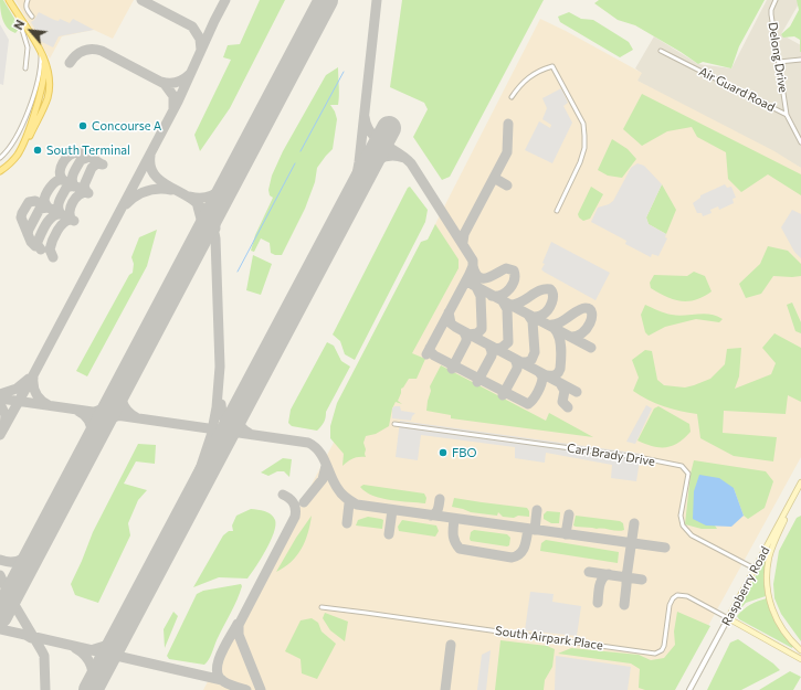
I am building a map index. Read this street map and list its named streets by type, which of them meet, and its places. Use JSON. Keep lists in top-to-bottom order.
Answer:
{
  "streets": {
    "main road": ["Raspberry Road"],
    "street": [
      "Delong Drive",
      "Air Guard Road",
      "Carl Brady Drive",
      "South Airpark Place"
    ]
  },
  "crossings": [
    ["Delong Drive", "Air Guard Road"],
    ["Carl Brady Drive", "Raspberry Road"],
    ["Raspberry Road", "South Airpark Place"]
  ],
  "places": ["Concourse A", "South Terminal", "FBO"],
  "north": "top left"
}
